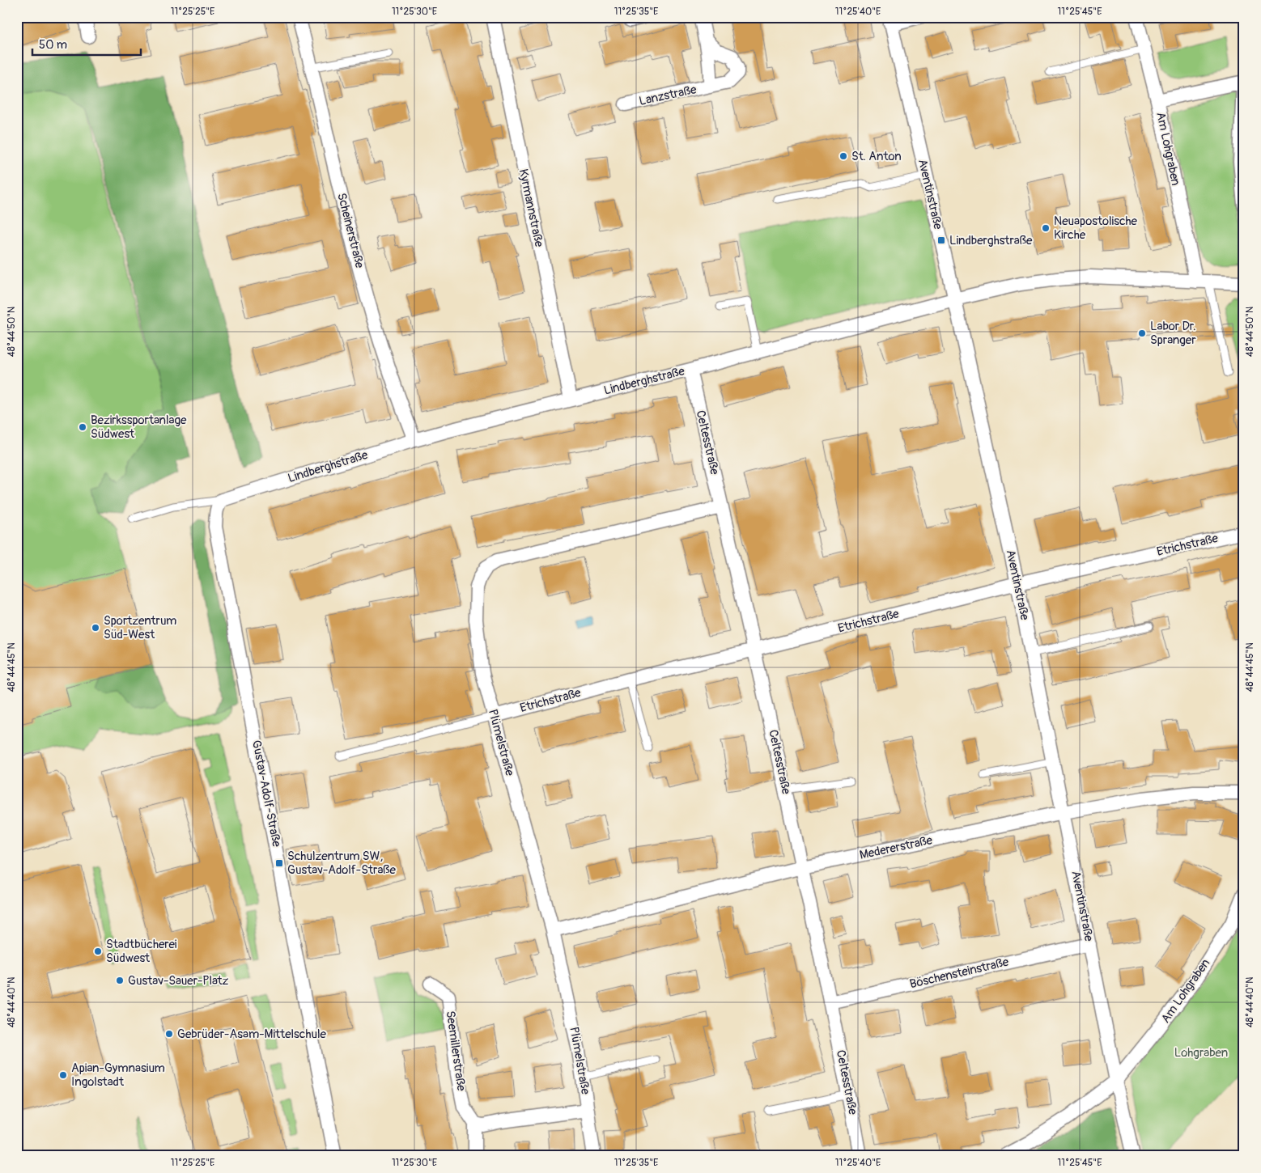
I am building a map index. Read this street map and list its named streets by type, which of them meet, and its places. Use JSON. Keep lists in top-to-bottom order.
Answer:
{
  "streets": {
    "street": [
      "Lanzstraße",
      "Am Lohgraben",
      "Aventinstraße",
      "Kyrmannstraße",
      "Scheinerstraße",
      "Lindberghstraße",
      "Celtesstraße",
      "Etrichstraße",
      "Plümelstraße",
      "Gustav-Adolf-Straße",
      "Medererstraße",
      "Böschensteinstraße",
      "Seemillerstraße"
    ]
  },
  "crossings": [
    ["Am Lohgraben", "Aventinstraße"],
    ["Am Lohgraben", "Lindberghstraße"],
    ["Aventinstraße", "Lindberghstraße"],
    ["Aventinstraße", "Etrichstraße"],
    ["Aventinstraße", "Medererstraße"],
    ["Aventinstraße", "Böschensteinstraße"],
    ["Kyrmannstraße", "Lindberghstraße"],
    ["Scheinerstraße", "Lindberghstraße"],
    ["Lindberghstraße", "Celtesstraße"],
    ["Lindberghstraße", "Gustav-Adolf-Straße"],
    ["Celtesstraße", "Etrichstraße"],
    ["Celtesstraße", "Plümelstraße"],
    ["Celtesstraße", "Medererstraße"],
    ["Celtesstraße", "Böschensteinstraße"],
    ["Etrichstraße", "Plümelstraße"],
    ["Plümelstraße", "Medererstraße"]
  ],
  "parks": ["Lohgraben"],
  "places": {
    "other": [
      "St. Anton",
      "Neuapostolische Kirche",
      "Labor Dr. Spranger",
      "Bezirkssportanlage Südwest",
      "Sportzentrum Süd-West",
      "Stadtbücherei Südwest",
      "Gustav-Sauer-Platz",
      "Gebrüder-Asam-Mittelschule",
      "Apian-Gymnasium Ingolstadt"
    ],
    "transit": ["Lindberghstraße", "Schulzentrum SW, Gustav-Adolf-Straße"]
  },
  "scale_bar": "50 m",
  "coordinates": [
    "11°25'25\"E",
    "11°25'30\"E",
    "11°25'35\"E",
    "11°25'40\"E",
    "11°25'45\"E",
    "48°44'50\"N",
    "48°44'45\"N",
    "48°44'40\"N"
  ]
}
